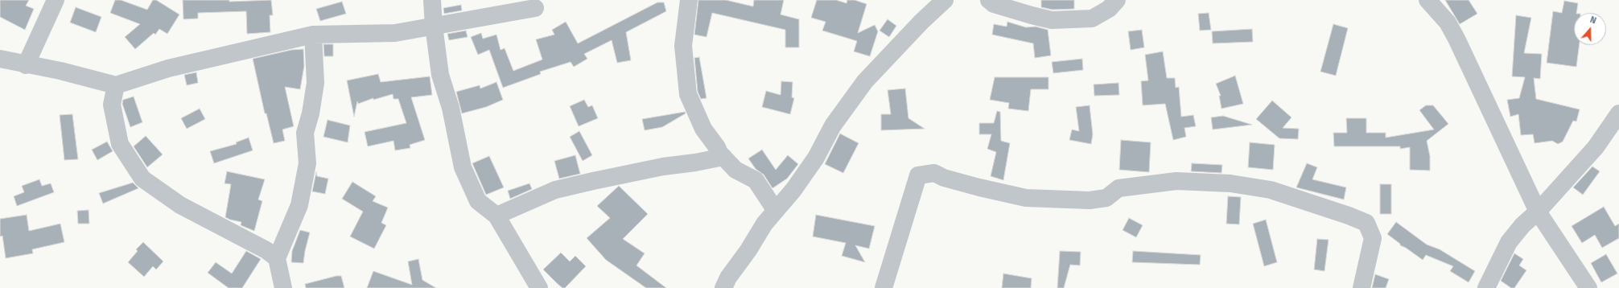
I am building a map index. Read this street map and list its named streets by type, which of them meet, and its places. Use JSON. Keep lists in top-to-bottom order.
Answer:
{
  "north": "top"
}
